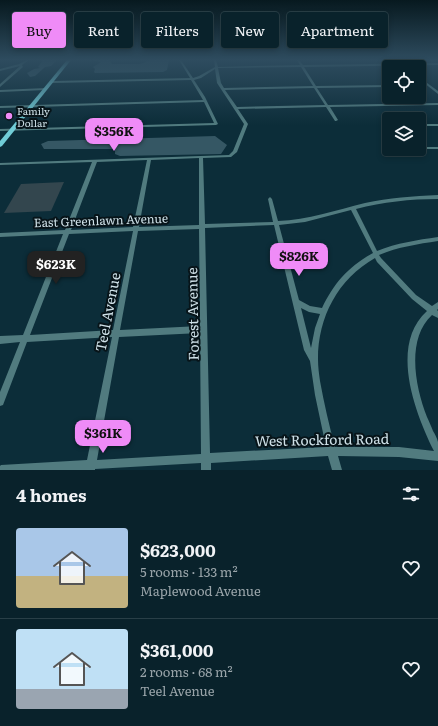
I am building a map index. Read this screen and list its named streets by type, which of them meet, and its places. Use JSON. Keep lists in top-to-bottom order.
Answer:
{
  "streets": {
    "street": [
      "East Greenlawn Avenue",
      "Teel Avenue",
      "Forest Avenue",
      "West Rockford Road"
    ]
  },
  "crossings": [
    ["East Greenlawn Avenue", "Teel Avenue"],
    ["East Greenlawn Avenue", "Forest Avenue"],
    ["Teel Avenue", "West Rockford Road"],
    ["Forest Avenue", "West Rockford Road"]
  ],
  "places": ["Family Dollar"],
  "page": {
    "chip": [
      "Buy",
      "Rent",
      "Filters",
      "New",
      "Apartment"
    ],
    "price": [
      "$356K",
      "$826K",
      "$623K",
      "$361K"
    ],
    "heading": "4 homes",
    "list": [
      {
        "name": "$623,000",
        "note": "5 rooms · 133 m² · Maplewood Avenue"
      },
      {
        "name": "$361,000",
        "note": "2 rooms · 68 m² · Teel Avenue"
      }
    ]
  }
}
